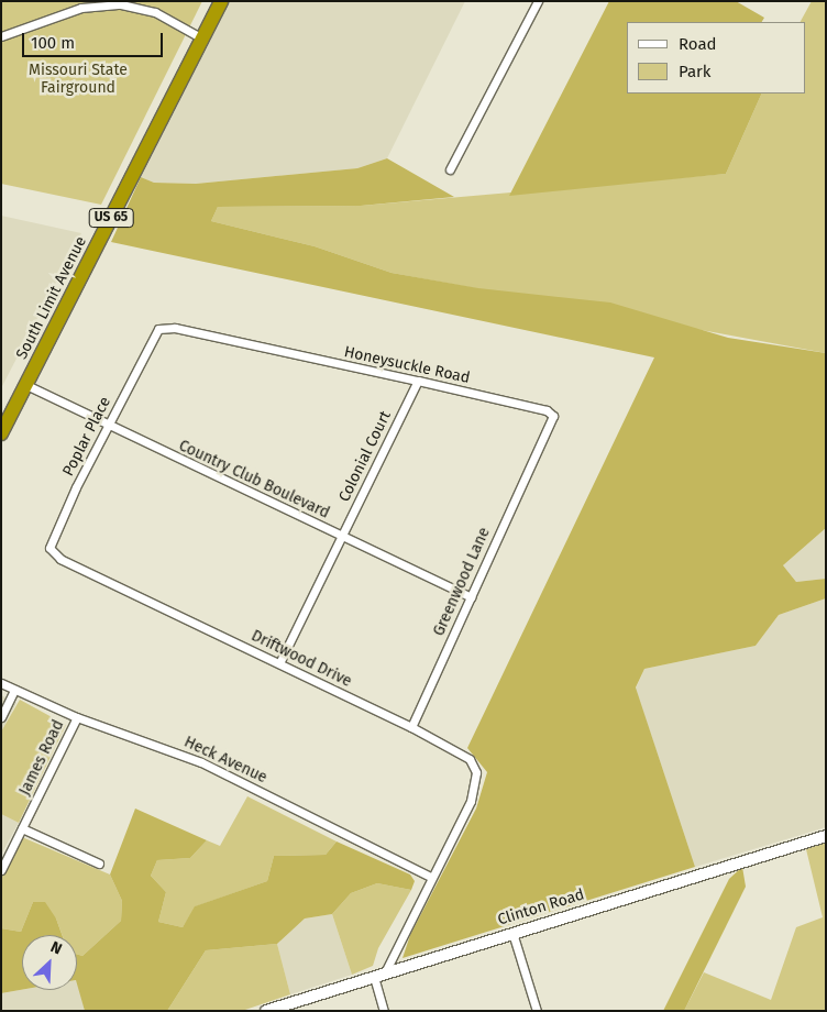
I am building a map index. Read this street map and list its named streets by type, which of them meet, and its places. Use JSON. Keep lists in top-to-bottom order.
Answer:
{
  "streets": {
    "highway": ["US 65", "South Limit Avenue"],
    "street": [
      "Honeysuckle Road",
      "Poplar Place",
      "Colonial Court",
      "Country Club Boulevard",
      "Greenwood Lane",
      "Driftwood Drive",
      "James Road",
      "Heck Avenue",
      "Clinton Road"
    ]
  },
  "crossings": [
    ["South Limit Avenue", "Country Club Boulevard"],
    ["Honeysuckle Road", "Poplar Place"],
    ["Honeysuckle Road", "Colonial Court"],
    ["Honeysuckle Road", "Greenwood Lane"],
    ["Poplar Place", "Country Club Boulevard"],
    ["Poplar Place", "Driftwood Drive"],
    ["Colonial Court", "Country Club Boulevard"],
    ["Colonial Court", "Driftwood Drive"],
    ["Country Club Boulevard", "Greenwood Lane"],
    ["Greenwood Lane", "Driftwood Drive"],
    ["Driftwood Drive", "Heck Avenue"],
    ["James Road", "Heck Avenue"]
  ],
  "parks": ["Missouri State Fairground"],
  "legend": ["Road", "Park"],
  "scale_bar": "100 m",
  "north": "top right"
}
